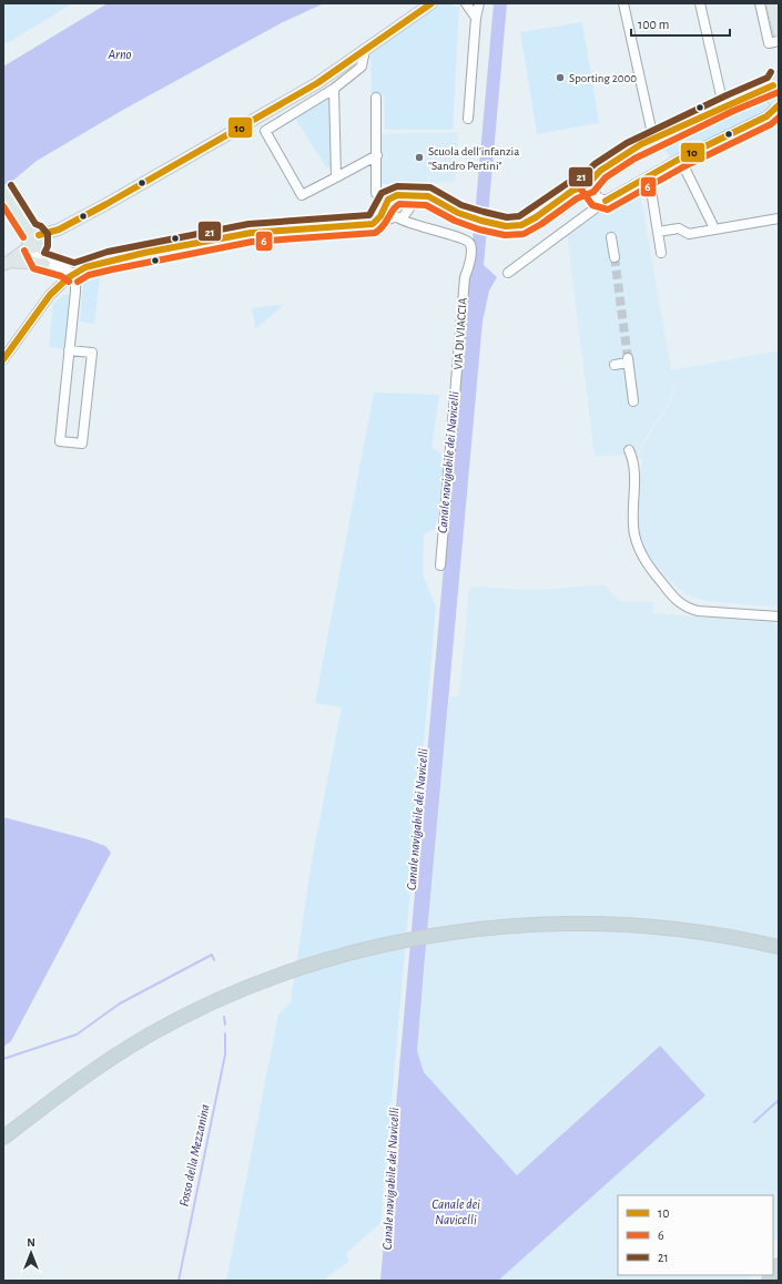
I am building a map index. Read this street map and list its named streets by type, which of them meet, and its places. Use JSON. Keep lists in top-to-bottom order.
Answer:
{
  "streets": {
    "street": ["VIA DI VIACCIA"]
  },
  "water": [
    "Arno",
    "Canale navigabile dei Navicelli",
    "Fosso della Mezzanina",
    "Canale dei Navicelli"
  ],
  "places": ["Sporting 2000", "Scuola dell'infanzia \"Sandro Pertini\""],
  "lines": ["transit line 10", "transit line 21", "transit line 6"],
  "legend": ["10", "6", "21"],
  "scale_bar": "100 m",
  "north": "top"
}
